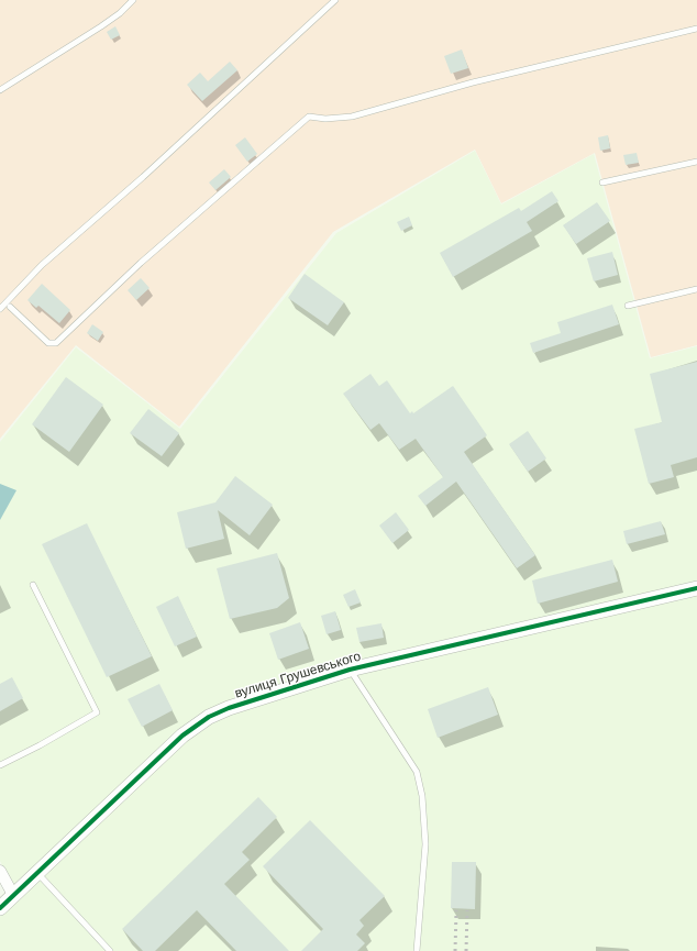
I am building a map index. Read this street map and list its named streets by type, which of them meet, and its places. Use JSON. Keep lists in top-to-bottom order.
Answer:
{
  "streets": {
    "street": ["вулиця Грушевського"]
  }
}
